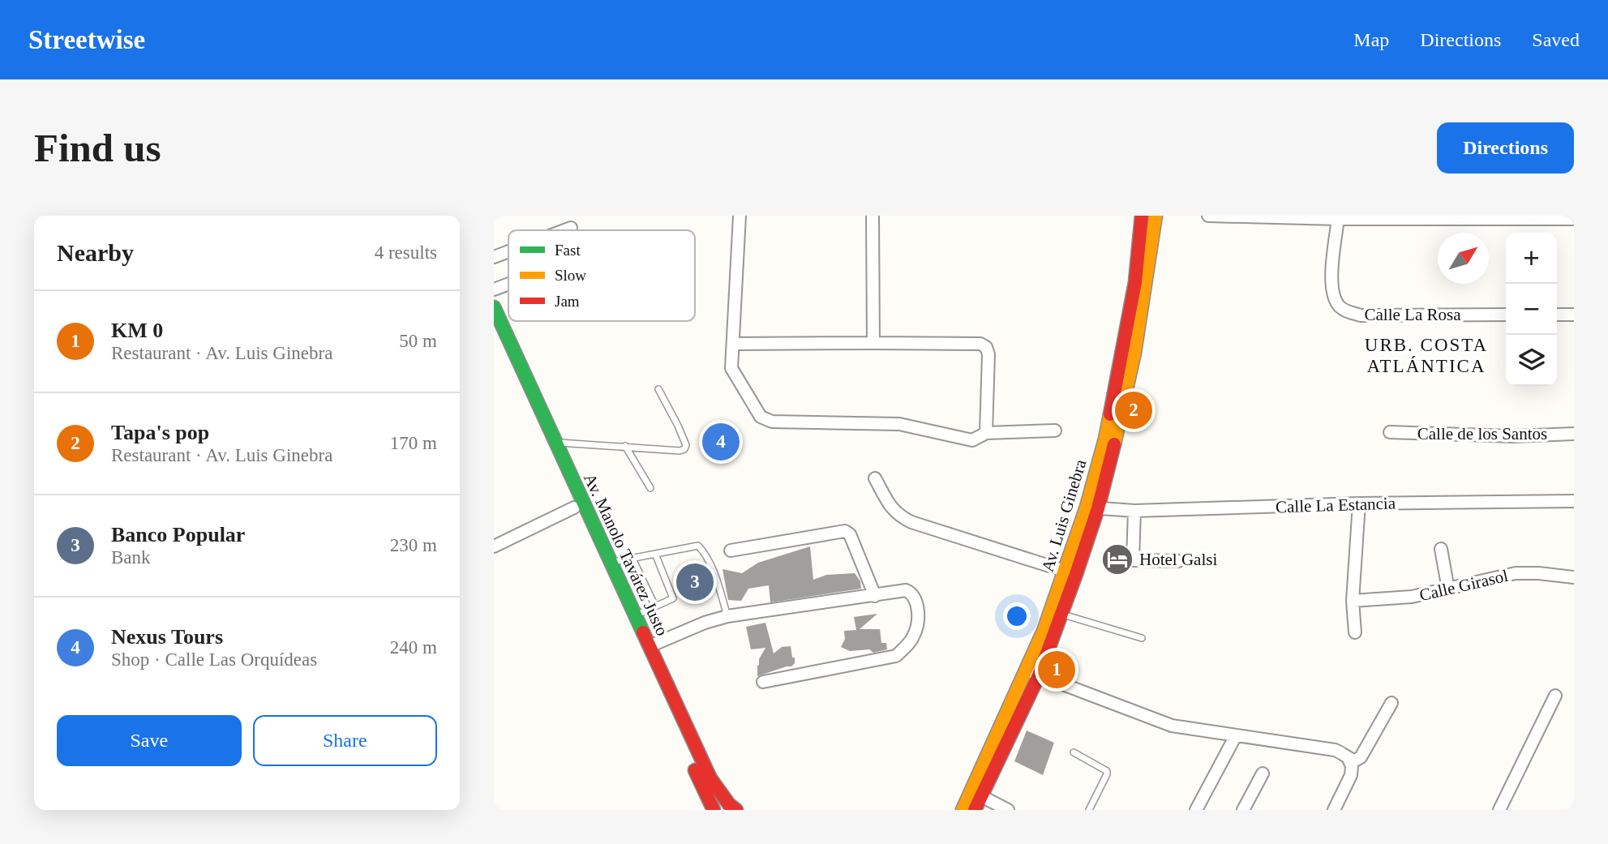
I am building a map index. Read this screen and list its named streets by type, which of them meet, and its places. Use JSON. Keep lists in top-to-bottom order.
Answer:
{
  "streets": {
    "street": [
      "Calle La Rosa",
      "Calle de los Santos",
      "Calle La Estancia",
      "Av. Luis Ginebra",
      "Av. Manolo Tavárez Justo",
      "Calle Girasol"
    ]
  },
  "crossings": [
    ["Calle La Estancia", "Av. Luis Ginebra"]
  ],
  "districts": ["URB. COSTA ATLÁNTICA"],
  "places": {
    "hotel": ["Hotel Galsi"]
  },
  "legend": ["Fast", "Slow", "Jam"],
  "north": "top right",
  "page": {
    "header": "Streetwise",
    "nav": ["Map", "Directions", "Saved"],
    "buttons": [
      "Directions",
      ["Save", "Share"]
    ],
    "title": "Find us",
    "heading": ["Nearby", "4 results"],
    "map_buttons": ["+", "−"],
    "list": [
      {
        "mark": "1",
        "name": "KM 0",
        "note": "Restaurant · Av. Luis Ginebra",
        "value": "50 m"
      },
      {
        "mark": "2",
        "name": "Tapa's pop",
        "note": "Restaurant · Av. Luis Ginebra",
        "value": "170 m"
      },
      {
        "mark": "3",
        "name": "Banco Popular",
        "note": "Bank",
        "value": "230 m"
      },
      {
        "mark": "4",
        "name": "Nexus Tours",
        "note": "Shop · Calle Las Orquídeas",
        "value": "240 m"
      }
    ],
    "pins": [
      "2",
      "4",
      "3",
      "1"
    ]
  }
}
